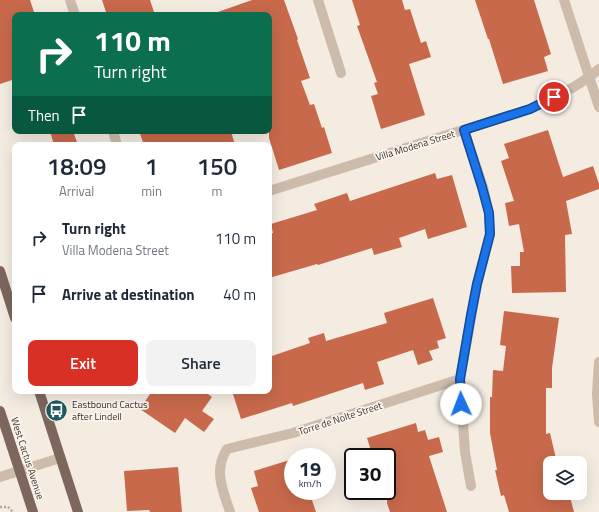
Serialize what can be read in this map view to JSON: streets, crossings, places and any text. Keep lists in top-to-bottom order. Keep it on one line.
{"streets":{"main road":["West Cactus Avenue"],"street":["Villa Modena Street","Torre de Nolte Street"]},"places":{"bus stop":["Eastbound Cactus after Lindell"]},"page":{"turn":["110 m","Turn right"],"then":"Then","eta":["18:09","Arrival","1","min","150","m"],"list":[{"name":"Turn right","note":"Villa Modena Street","value":"110 m"},{"name":"Arrive at destination","value":"40 m"}],"buttons":["Exit","Share"],"speed":"19 km/h","limit":"30"}}
